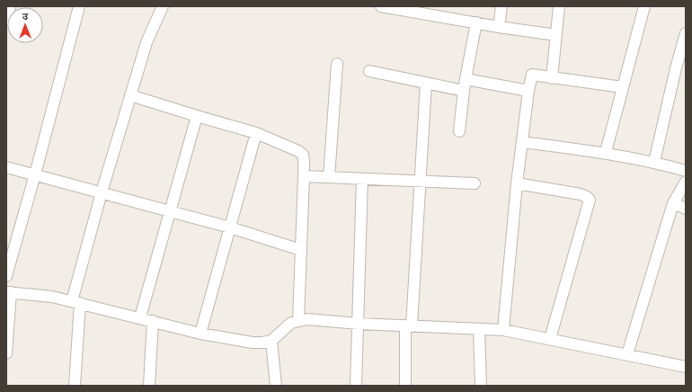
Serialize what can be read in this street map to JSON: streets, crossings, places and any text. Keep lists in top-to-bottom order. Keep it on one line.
{"north":"top"}
